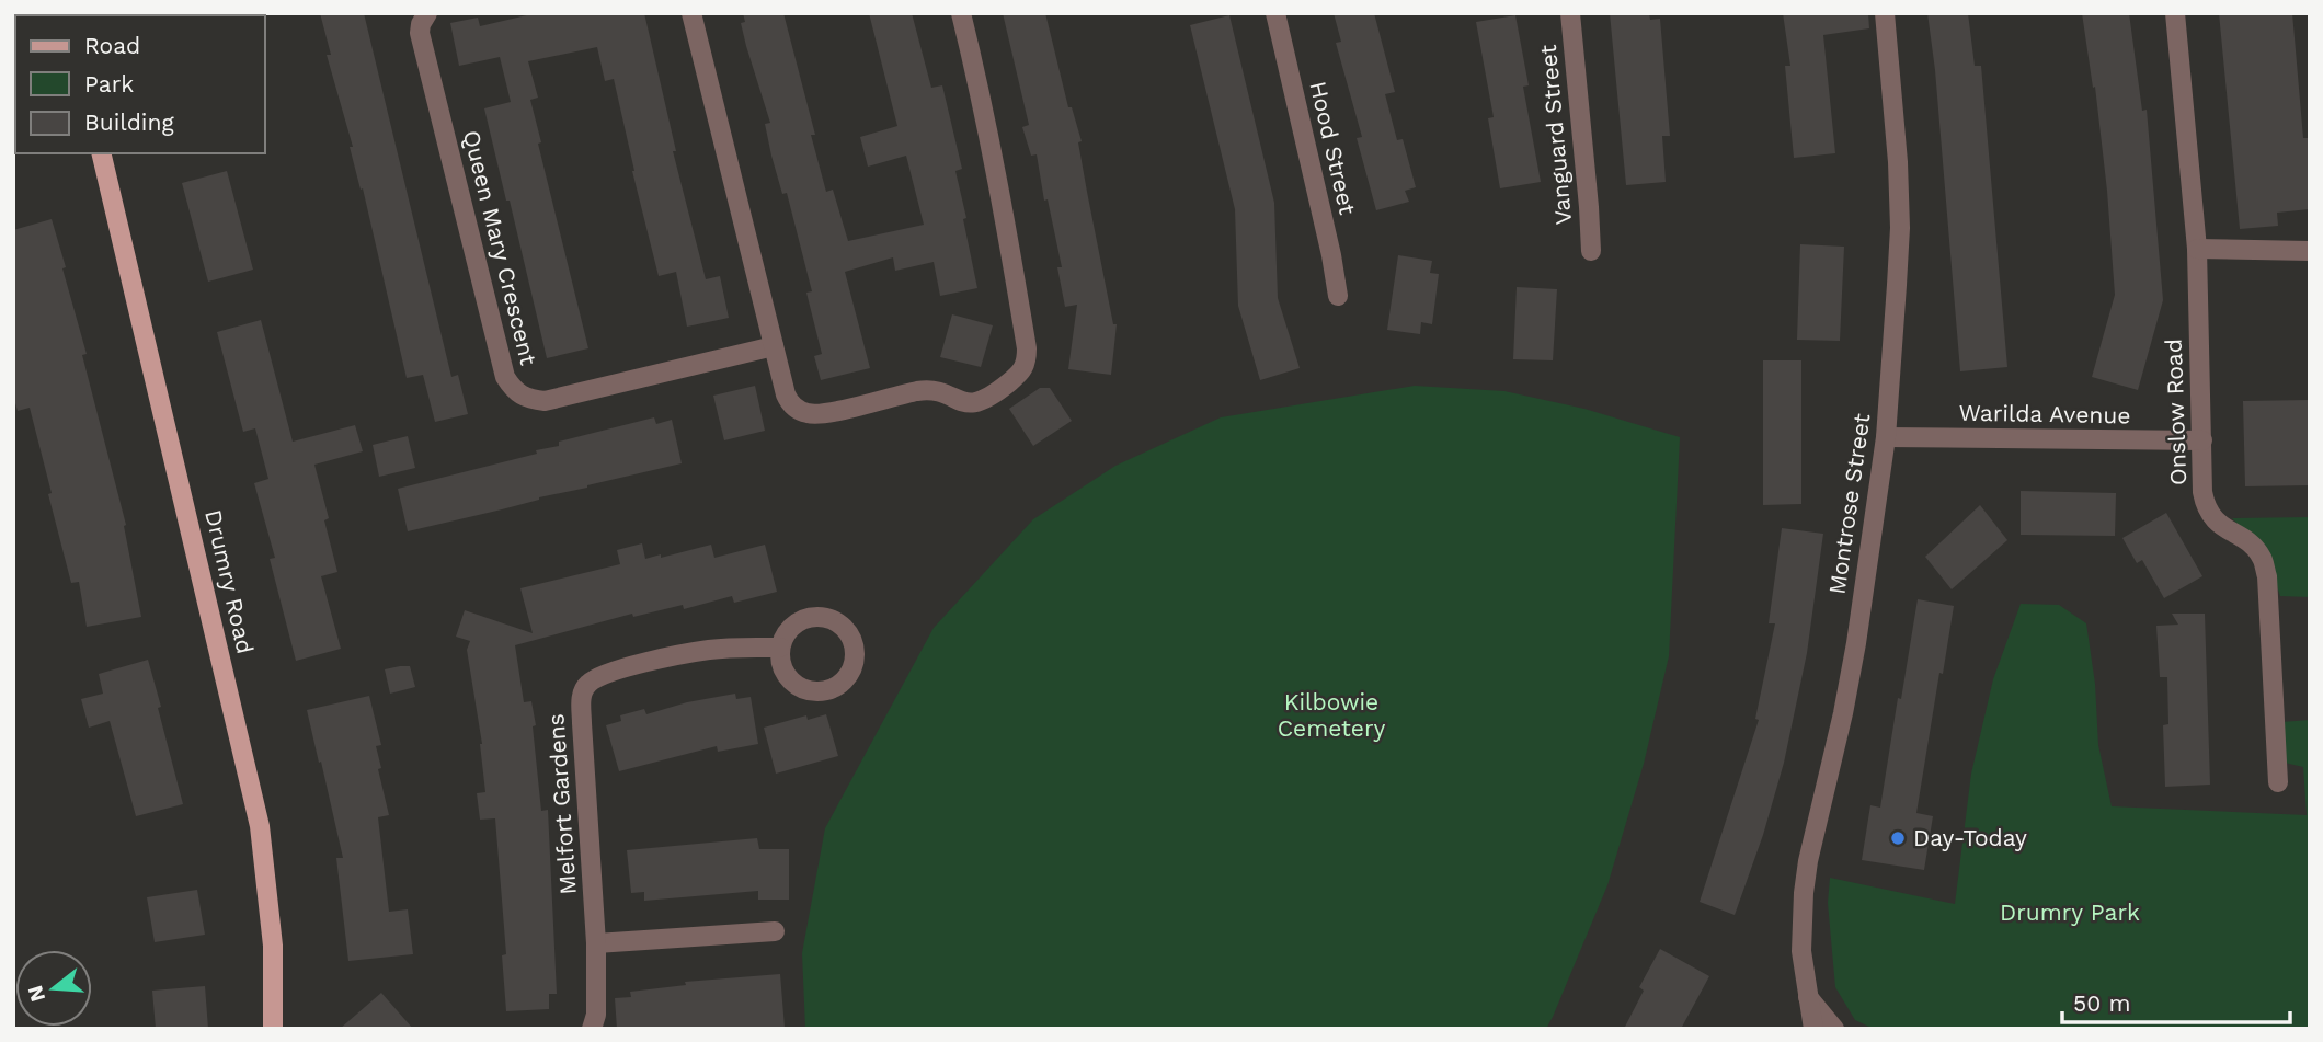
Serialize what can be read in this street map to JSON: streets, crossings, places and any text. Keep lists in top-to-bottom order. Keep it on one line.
{"streets":{"main road":["Drumry Road"],"street":["Vanguard Street","Hood Street","Queen Mary Crescent","Onslow Road","Warilda Avenue","Montrose Street","Melfort Gardens"]},"crossings":[["Onslow Road","Warilda Avenue"],["Warilda Avenue","Montrose Street"]],"parks":["Kilbowie Cemetery","Drumry Park"],"places":["Day-Today"],"legend":["Road","Park","Building"],"scale_bar":"50 m","north":"left"}
